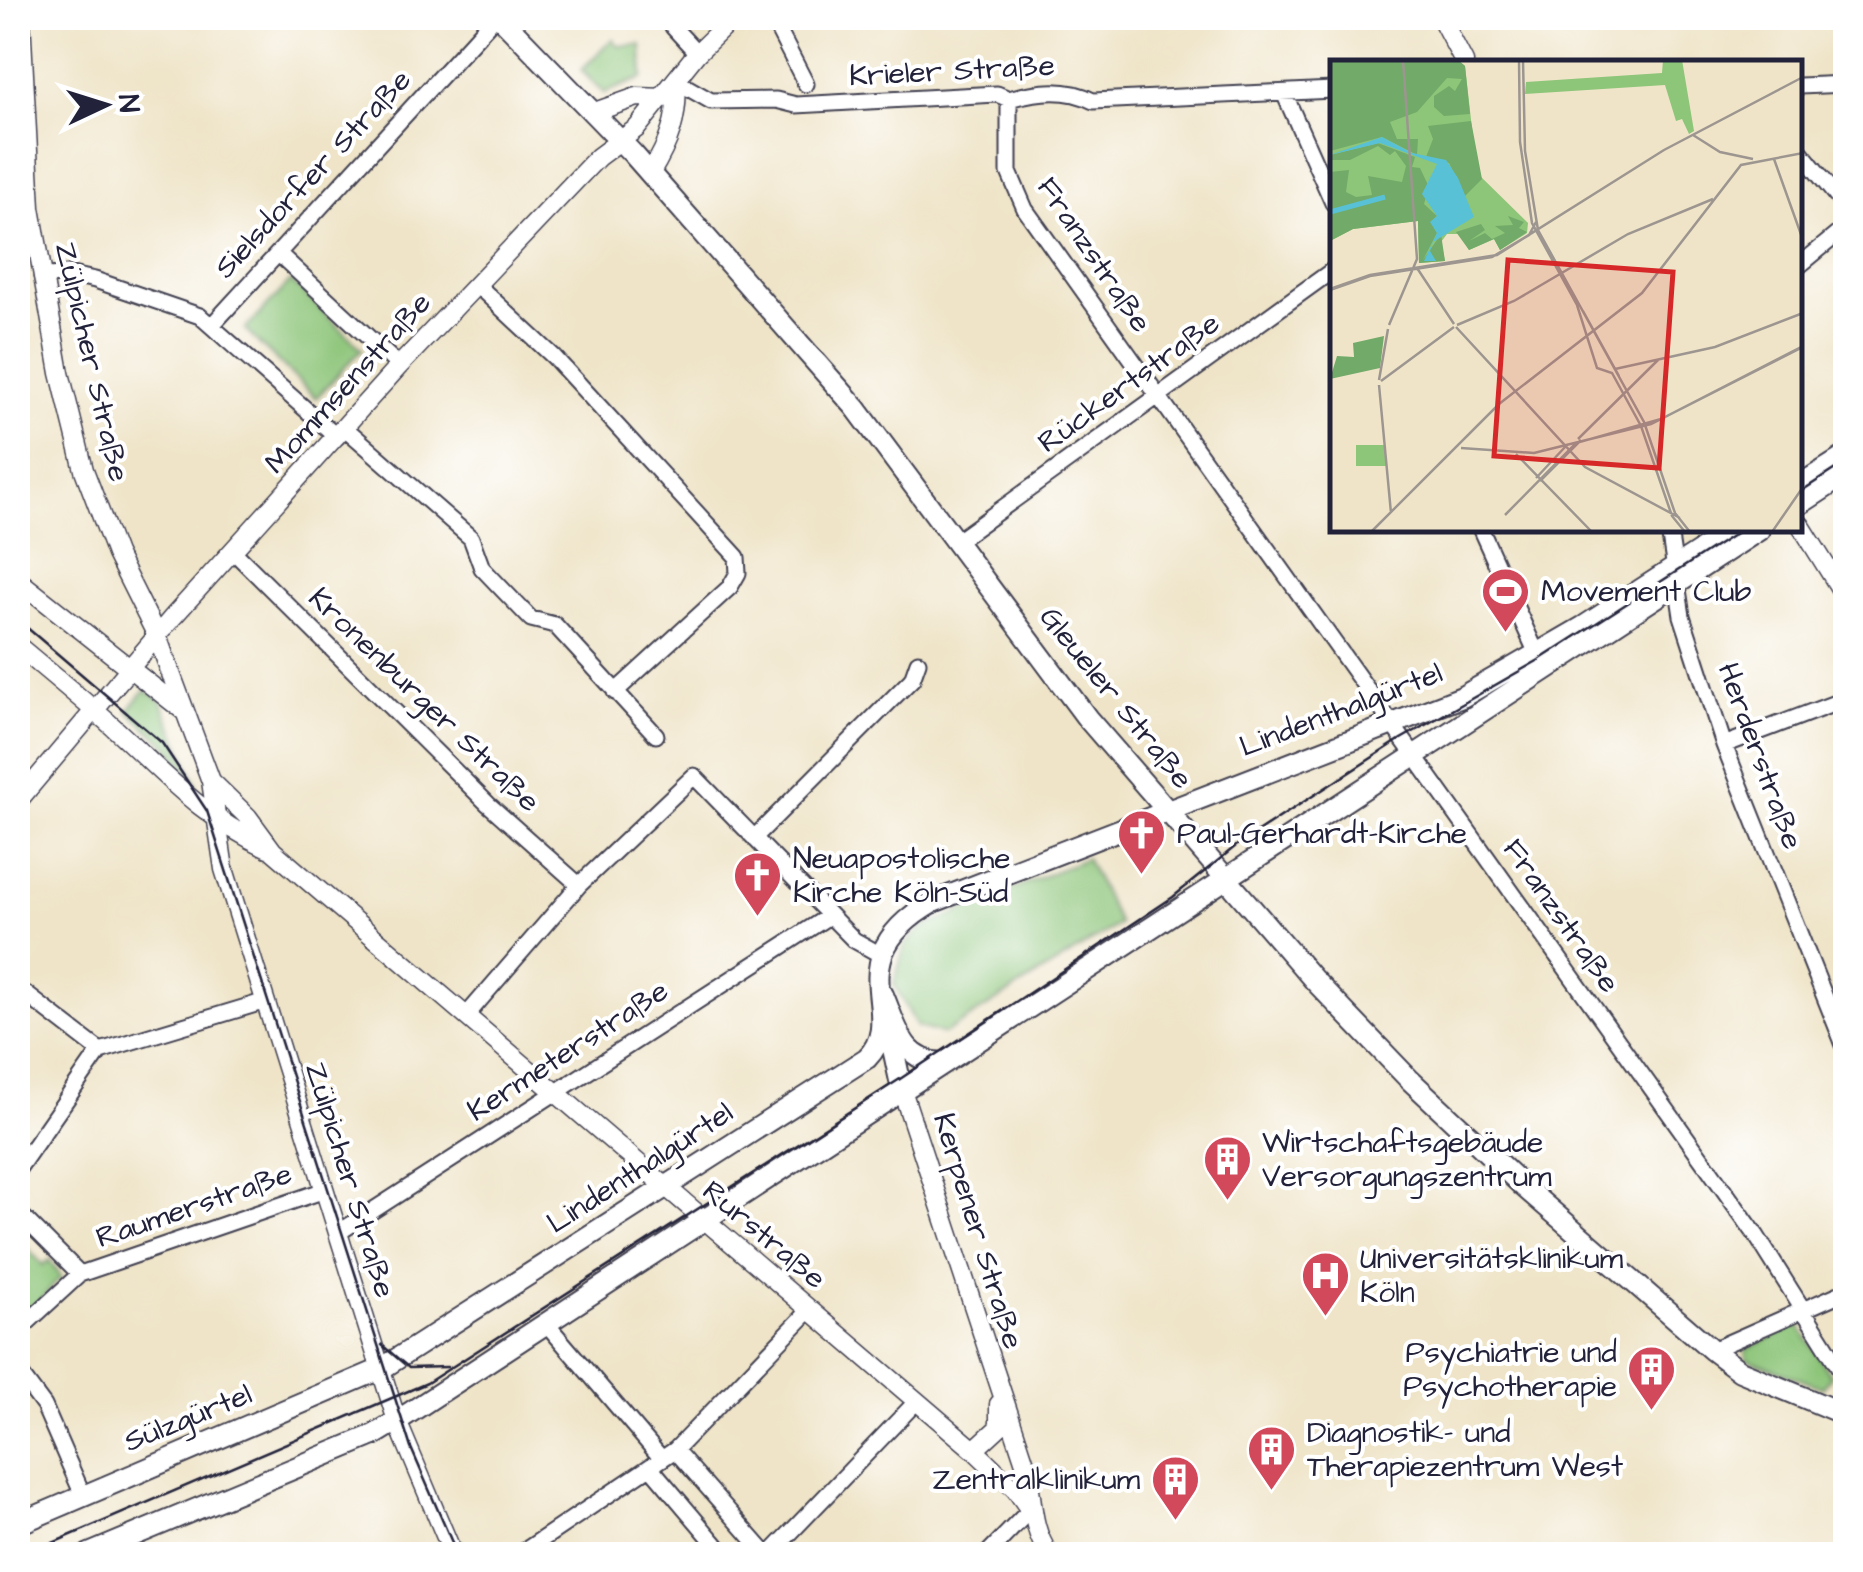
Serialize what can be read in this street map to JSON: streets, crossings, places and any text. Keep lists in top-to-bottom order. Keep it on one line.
{"streets":{"main road":["Gleueler Straße","Lindenthalgürtel","Sülzgürtel"],"street":["Krieler Straße","Sielsdorfer Straße","Franzstraße","Zülpicher Straße","Mommsenstraße","Rückertstraße","Kronenburger Straße","Herderstraße","Kermeterstraße","Raumerstraße","Kerpener Straße","Rurstraße"]},"crossings":[["Krieler Straße","Franzstraße"],["Krieler Straße","Mommsenstraße"],["Sielsdorfer Straße","Gleueler Straße"],["Franzstraße","Rückertstraße"],["Franzstraße","Lindenthalgürtel"],["Zülpicher Straße","Mommsenstraße"],["Zülpicher Straße","Lindenthalgürtel"],["Zülpicher Straße","Kermeterstraße"],["Zülpicher Straße","Raumerstraße"],["Zülpicher Straße","Rurstraße"],["Zülpicher Straße","Sülzgürtel"],["Mommsenstraße","Gleueler Straße"],["Mommsenstraße","Kronenburger Straße"],["Rückertstraße","Gleueler Straße"],["Gleueler Straße","Lindenthalgürtel"],["Lindenthalgürtel","Herderstraße"],["Lindenthalgürtel","Kerpener Straße"],["Lindenthalgürtel","Rurstraße"],["Lindenthalgürtel","Sülzgürtel"],["Kermeterstraße","Rurstraße"],["Kerpener Straße","Rurstraße"]],"places":{"sports":["Movement Club"],"church":["Paul-Gerhardt-Kirche","Neuapostolische Kirche Köln-Süd"],"building":["Wirtschaftsgebäude Versorgungszentrum","Psychiatrie und Psychotherapie","Diagnostik- und Therapiezentrum West","Zentralklinikum"],"hospital":["Universitätsklinikum Köln"]},"north":"right"}
